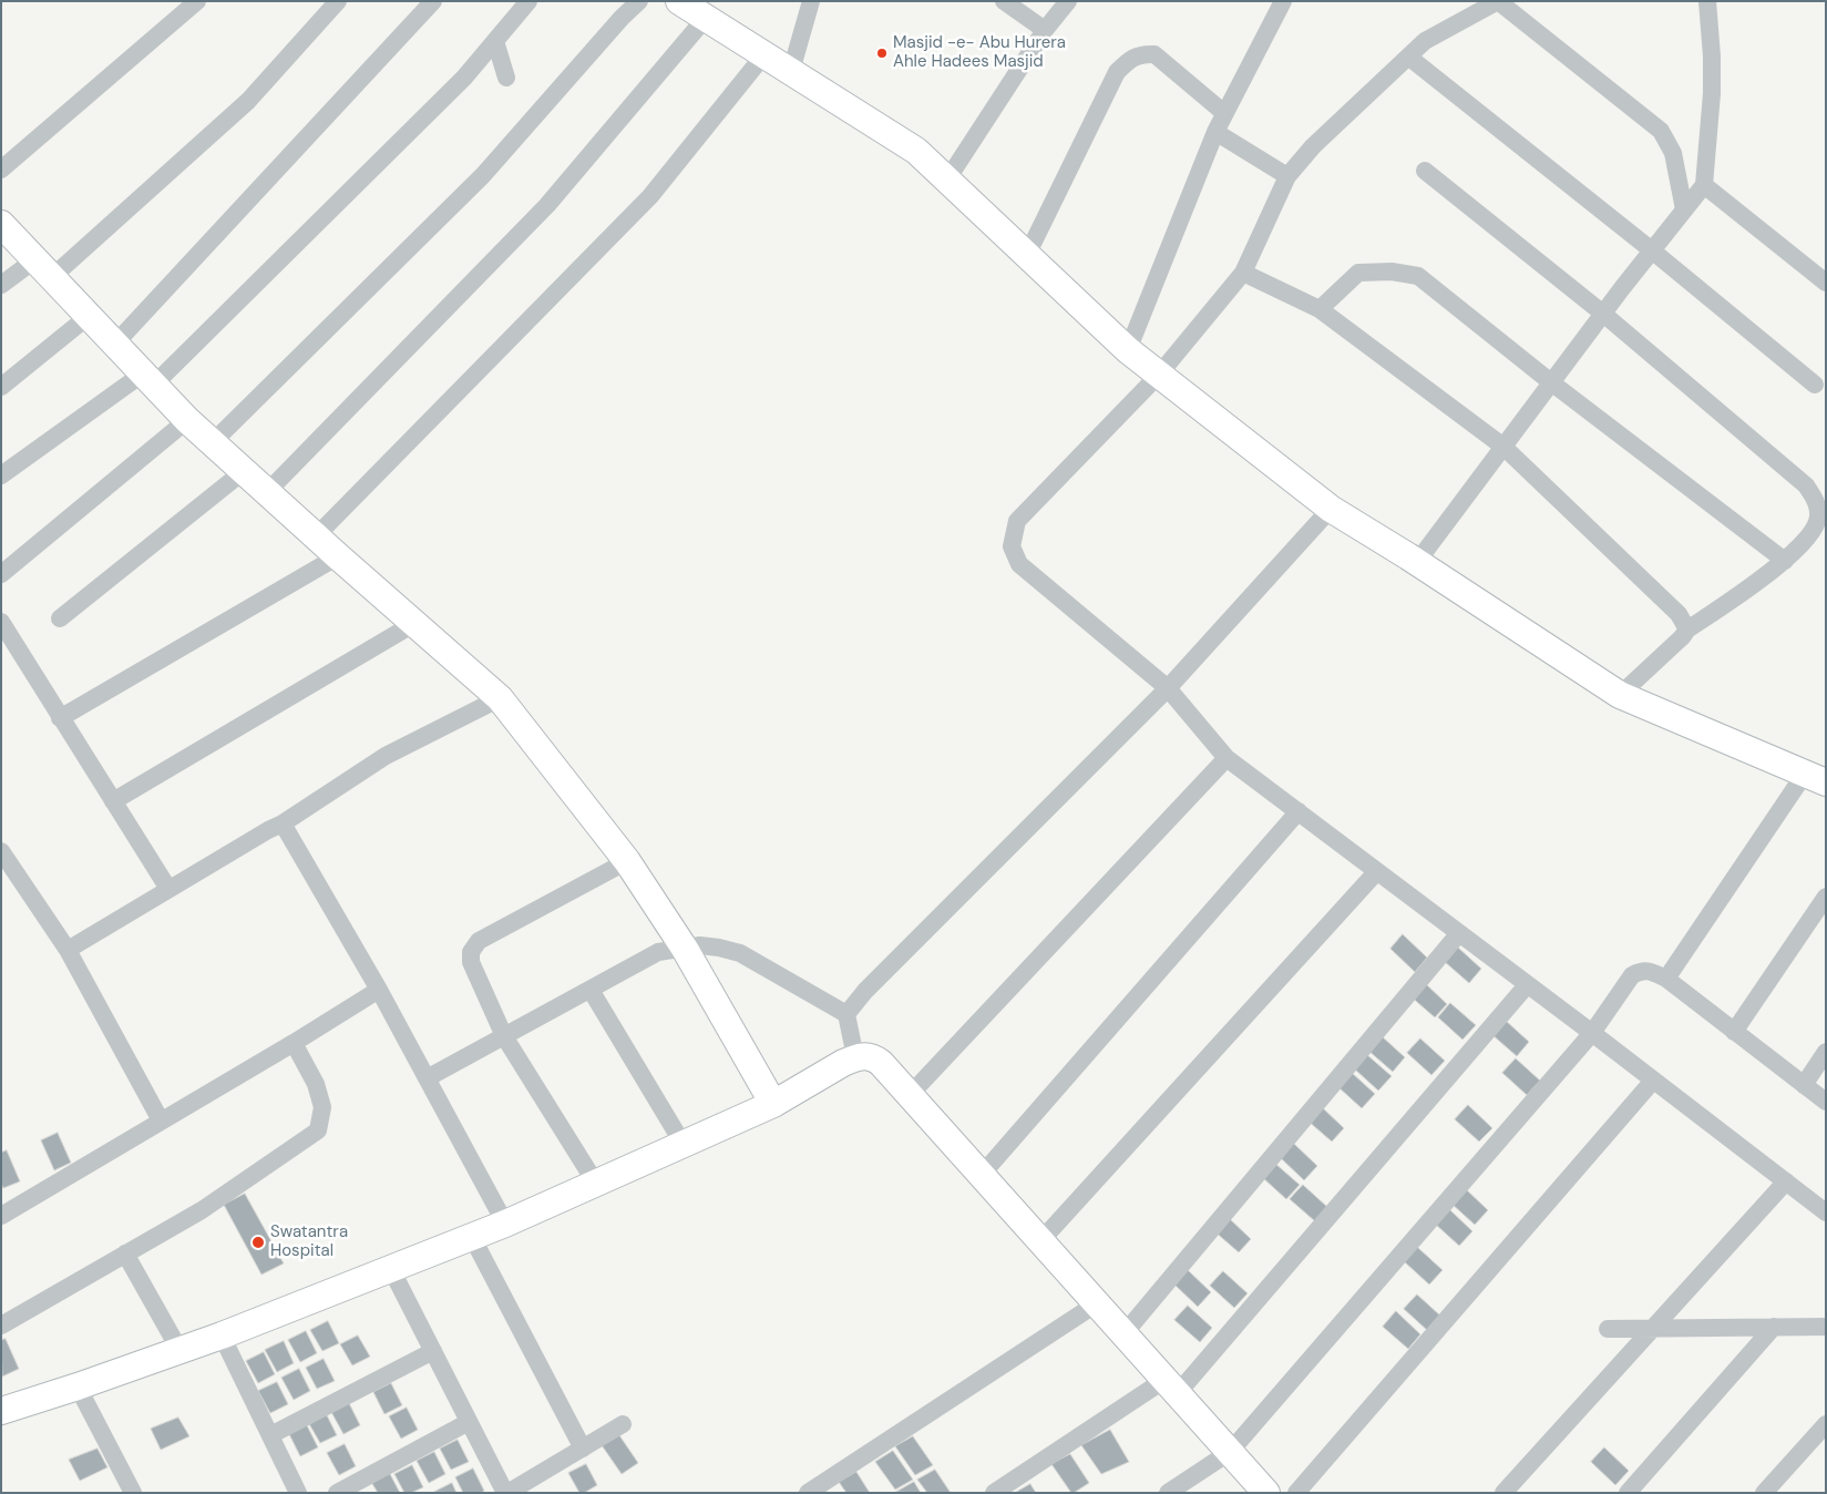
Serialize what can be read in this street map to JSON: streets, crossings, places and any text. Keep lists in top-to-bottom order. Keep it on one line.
{"places":["Masjid -e- Abu Hurera Ahle Hadees Masjid","Swatantra Hospital"]}
